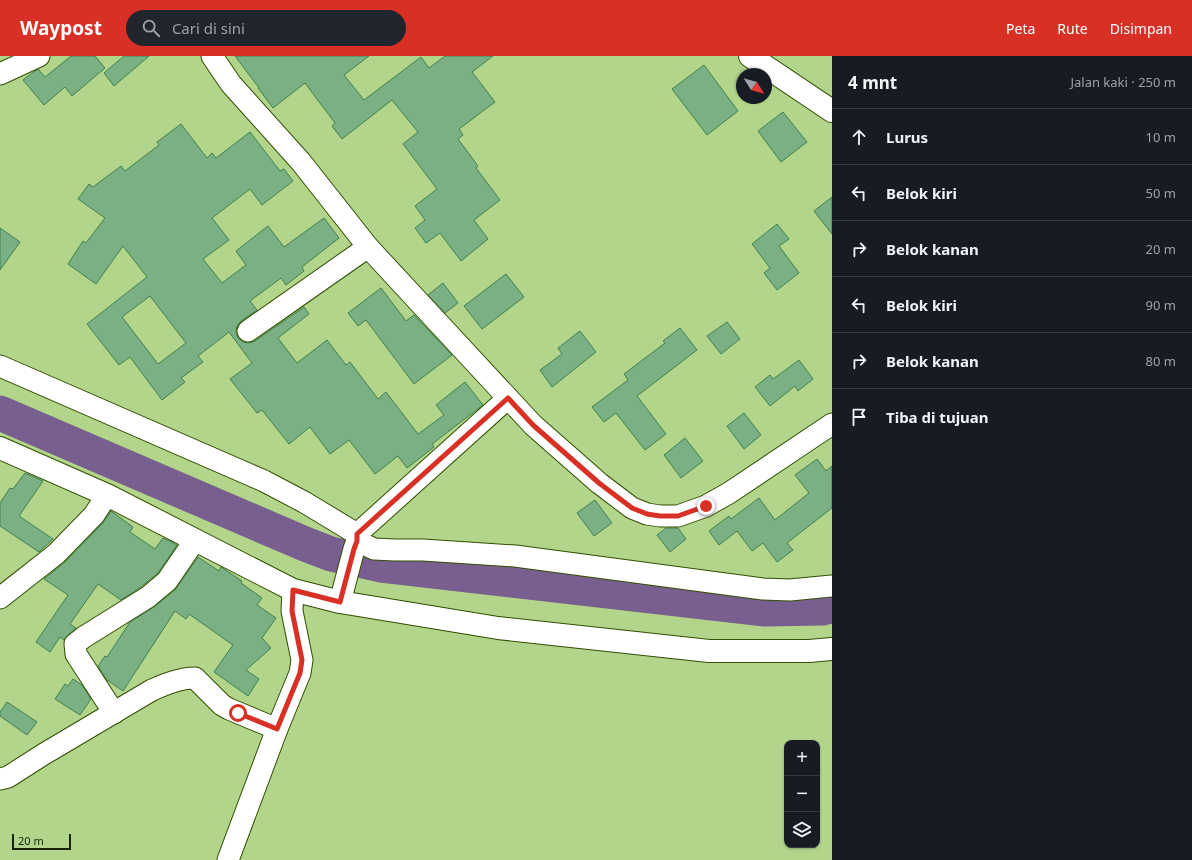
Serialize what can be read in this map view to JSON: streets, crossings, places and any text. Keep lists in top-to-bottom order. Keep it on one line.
{"scale_bar":"20 m","north":"bottom right","page":{"header":"Waypost","search":"Cari di sini","nav":["Peta","Rute","Disimpan"],"heading":["4 mnt","Jalan kaki · 250 m"],"list":[["Lurus","10 m"],["Belok kiri","50 m"],["Belok kanan","20 m"],["Belok kiri","90 m"],["Belok kanan","80 m"],"Tiba di tujuan"],"map_buttons":["+","−"],"scale":"20 m"}}
